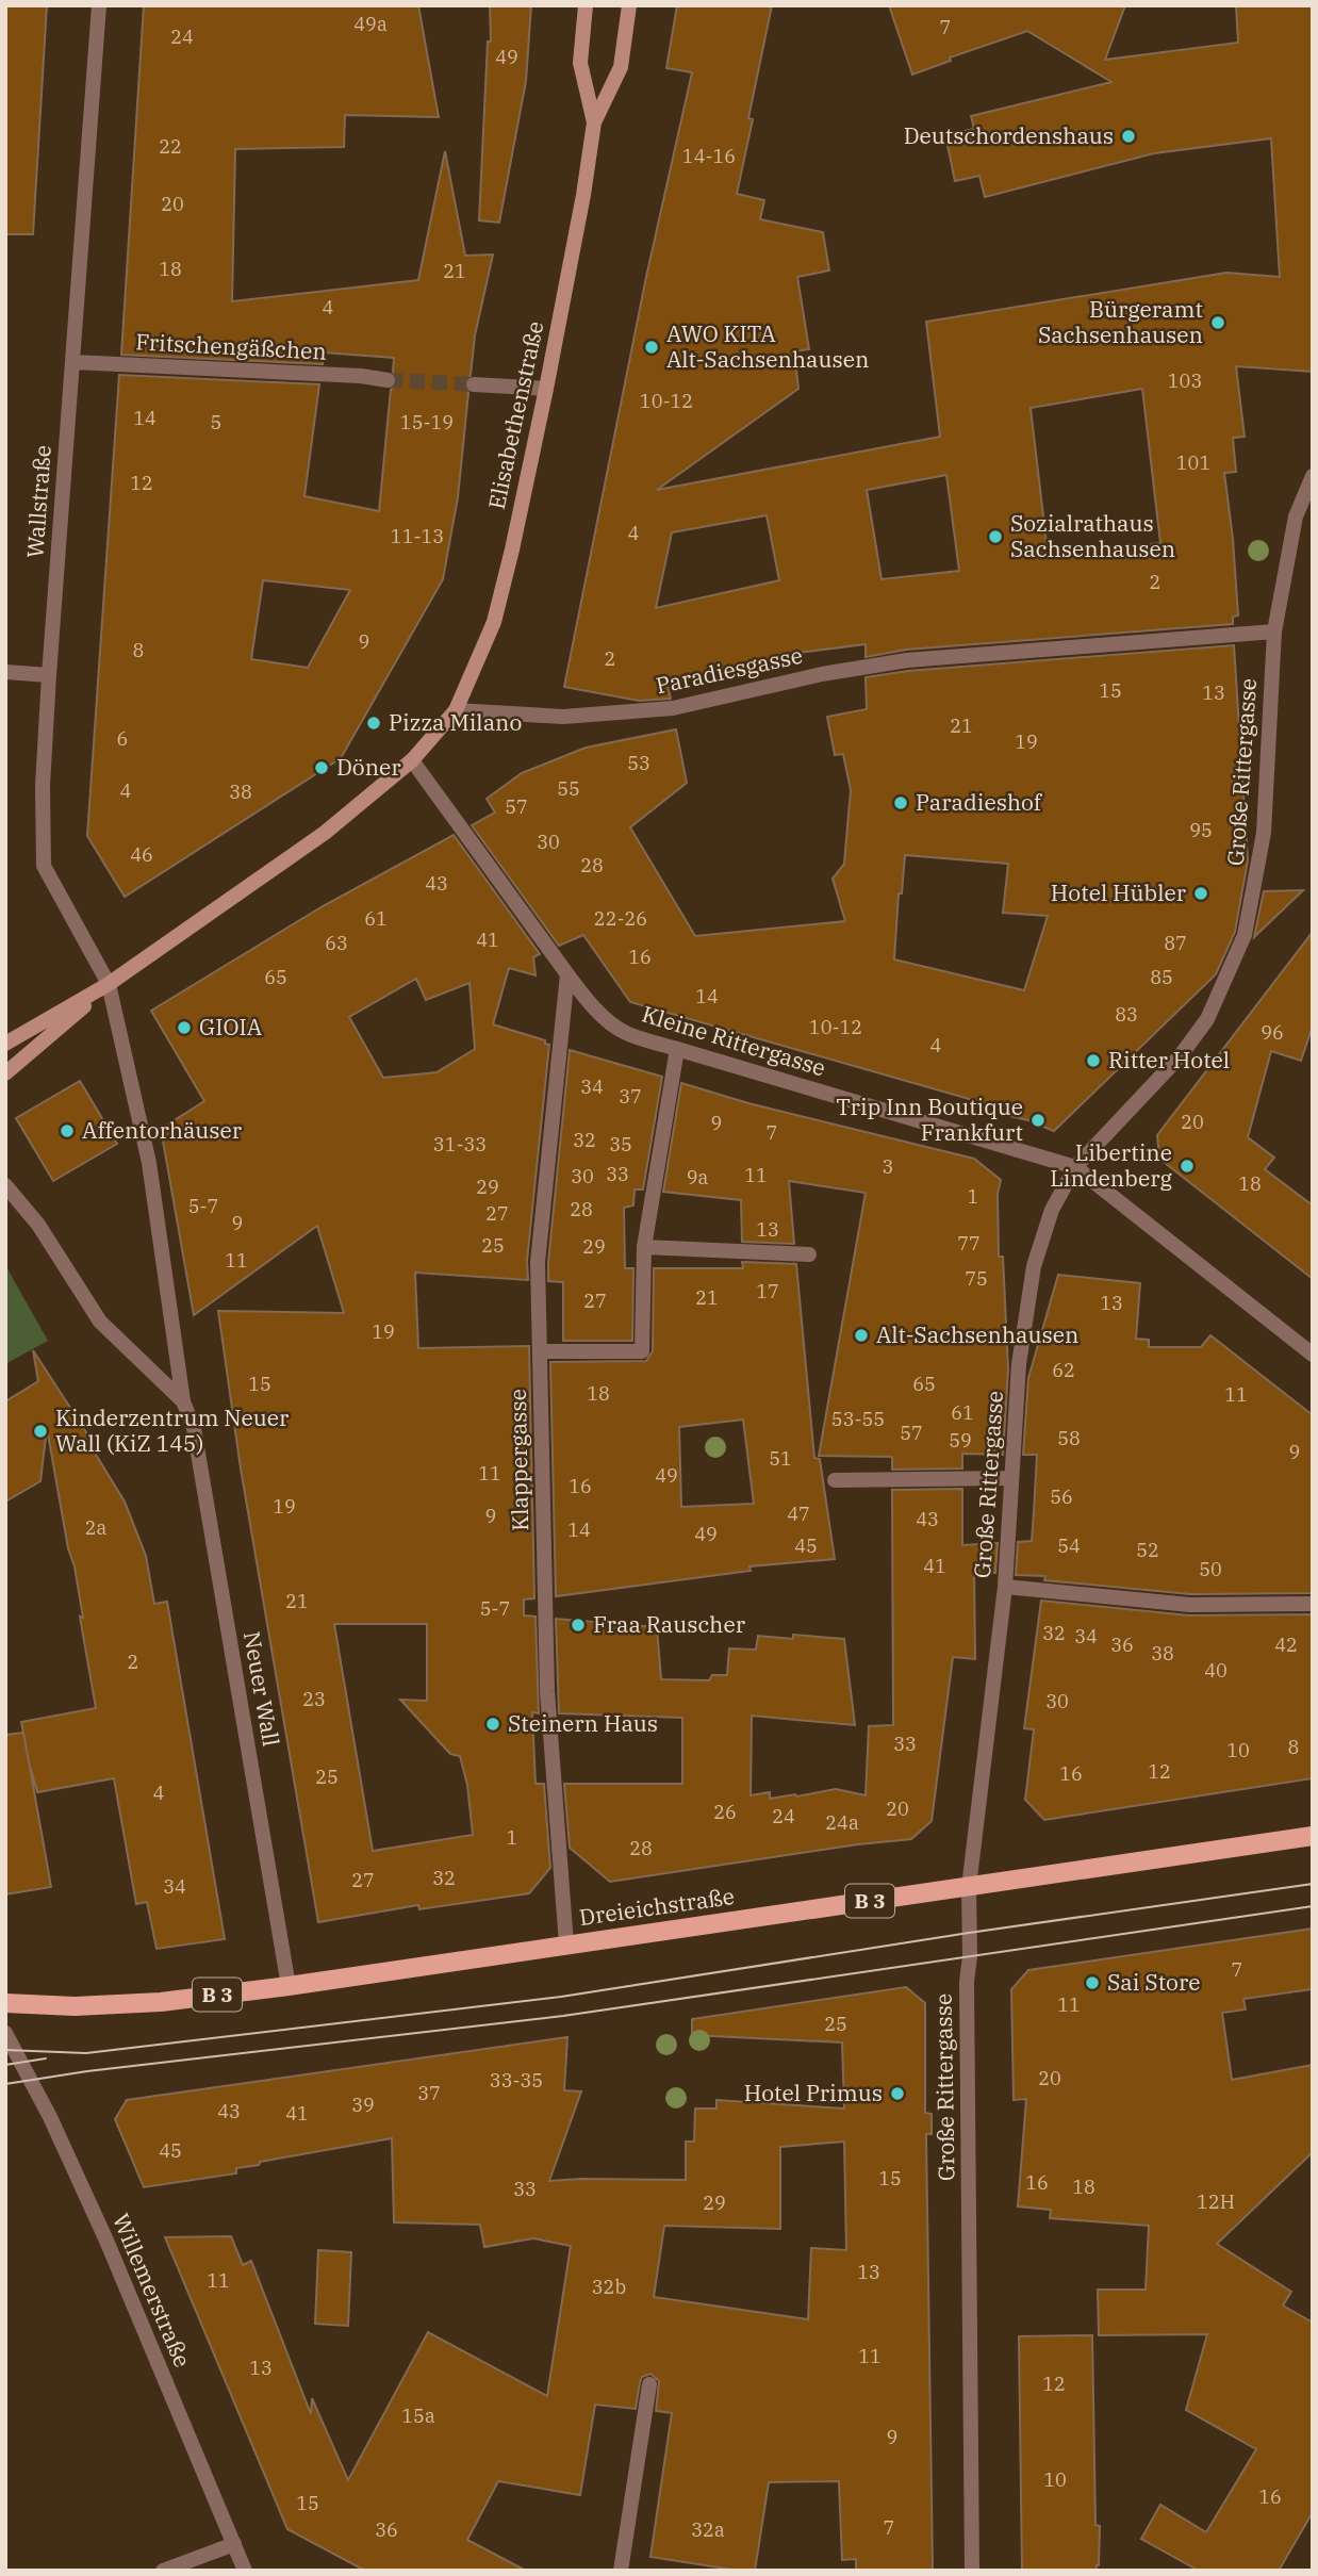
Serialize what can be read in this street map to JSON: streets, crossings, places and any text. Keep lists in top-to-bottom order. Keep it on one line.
{"streets":{"main road":["Elisabethenstraße","B 3","Dreieichstraße"],"street":["Fritschengäßchen","Wallstraße","Paradiesgasse","Große Rittergasse","Kleine Rittergasse","Klappergasse","Neuer Wall","Willemerstraße"]},"crossings":[["Fritschengäßchen","Wallstraße"],["Elisabethenstraße","Paradiesgasse"],["Wallstraße","Neuer Wall"],["Paradiesgasse","Große Rittergasse"],["Große Rittergasse","Kleine Rittergasse"],["Große Rittergasse","Dreieichstraße"],["Kleine Rittergasse","Klappergasse"],["Klappergasse","Dreieichstraße"],["Neuer Wall","Dreieichstraße"]],"places":["Deutschordenshaus","Bürgeramt Sachsenhausen","AWO KITA Alt-Sachsenhausen","Sozialrathaus Sachsenhausen","Pizza Milano","Döner","Paradieshof","Hotel Hübler","GIOIA","Ritter Hotel","Trip Inn Boutique Frankfurt","Affentorhäuser","Libertine Lindenberg","Alt-Sachsenhausen","Kinderzentrum Neuer Wall (KiZ 145)","Fraa Rauscher","Steinern Haus","Sai Store","Hotel Primus"],"house_numbers":["49a","7","24","49","22","14-16","20","18","21","4","103","10-12","14","5","15-19","101","12","4","11-13","2","9","8","2","15","13","21","6","19","53","55","4","38","57","95","30","46","28","43","61","22-26","41","63","87","16","65","85","14","83","10-12","96","4","34","37","20","9","7","32","31-33","35","3","33","11","30","9a","18","29","1","5-7","28","27","9","13","77","25","29","11","75","17","21","27","13","19","62","15","65","18","11","61","53-55","57","58","59","9","51","11","49","16","56","19","47","9","43","2a","14","49","45","54","52","41","50","21","5-7","32","34","36","42","38","2","40","23","30","33","8","10","12","16","25","4","20","26","24","24a","1","28","32","27","34","7","11","25","20","33-35","37","39","43","41","45","15","16","18","33","12H","29","13","11","32b","11","13","12","15a","9","10","16","15","7","36","32a"]}
